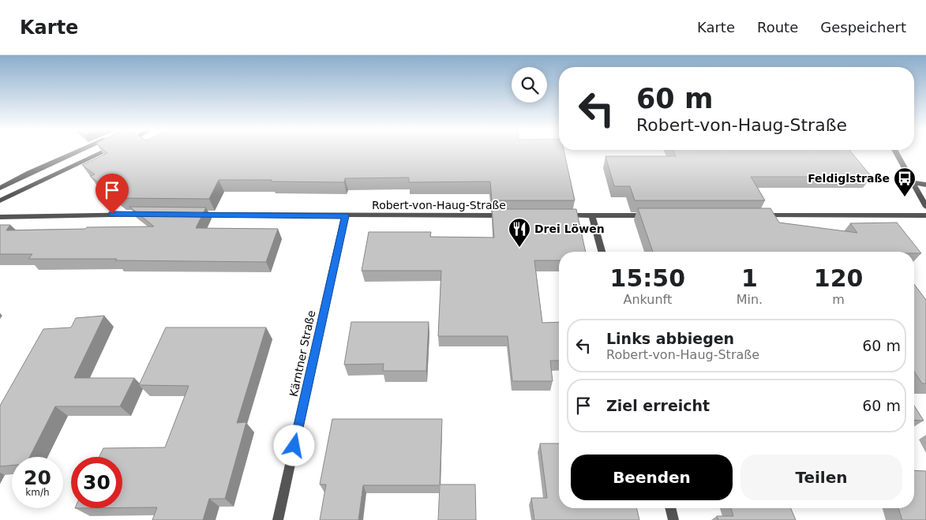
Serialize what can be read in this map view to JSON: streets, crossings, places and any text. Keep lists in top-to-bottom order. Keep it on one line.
{"streets":{"street":["Robert-von-Haug-Straße","Kärntner Straße"]},"crossings":[["Robert-von-Haug-Straße","Kärntner Straße"]],"places":{"bus stop":["Feldiglstraße"],"restaurant":["Drei Löwen"]},"page":{"header":"Karte","nav":["Karte","Route","Gespeichert"],"turn":["60 m","Robert-von-Haug-Straße"],"eta":["15:50","Ankunft","1","Min.","120","m"],"list":[{"name":"Links abbiegen","note":"Robert-von-Haug-Straße","value":"60 m"},{"name":"Ziel erreicht","value":"60 m"}],"buttons":["Beenden","Teilen"],"speed":"20 km/h","limit":"30"}}
